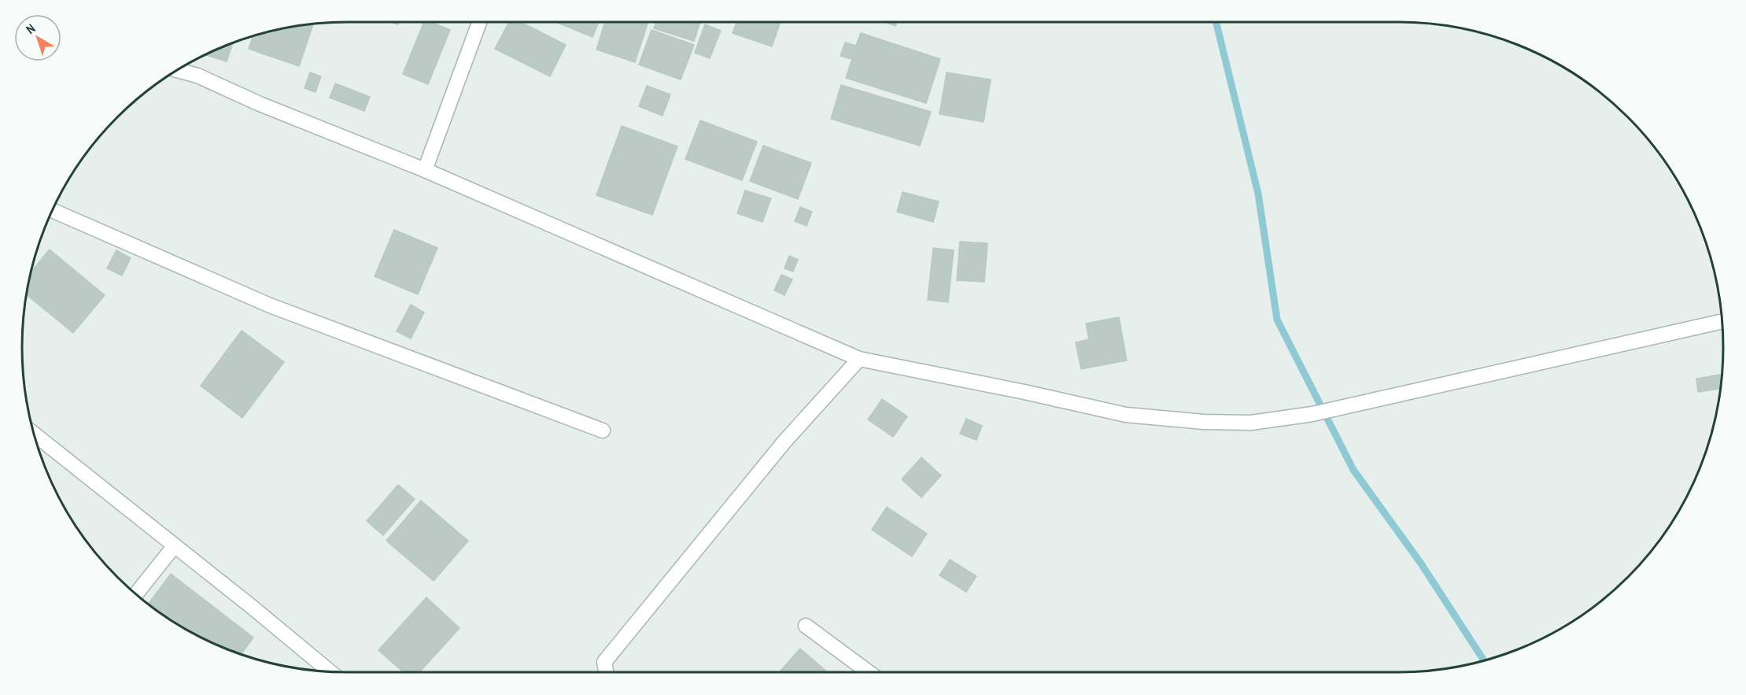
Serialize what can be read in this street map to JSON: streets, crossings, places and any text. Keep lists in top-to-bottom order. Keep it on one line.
{"north":"top left"}
